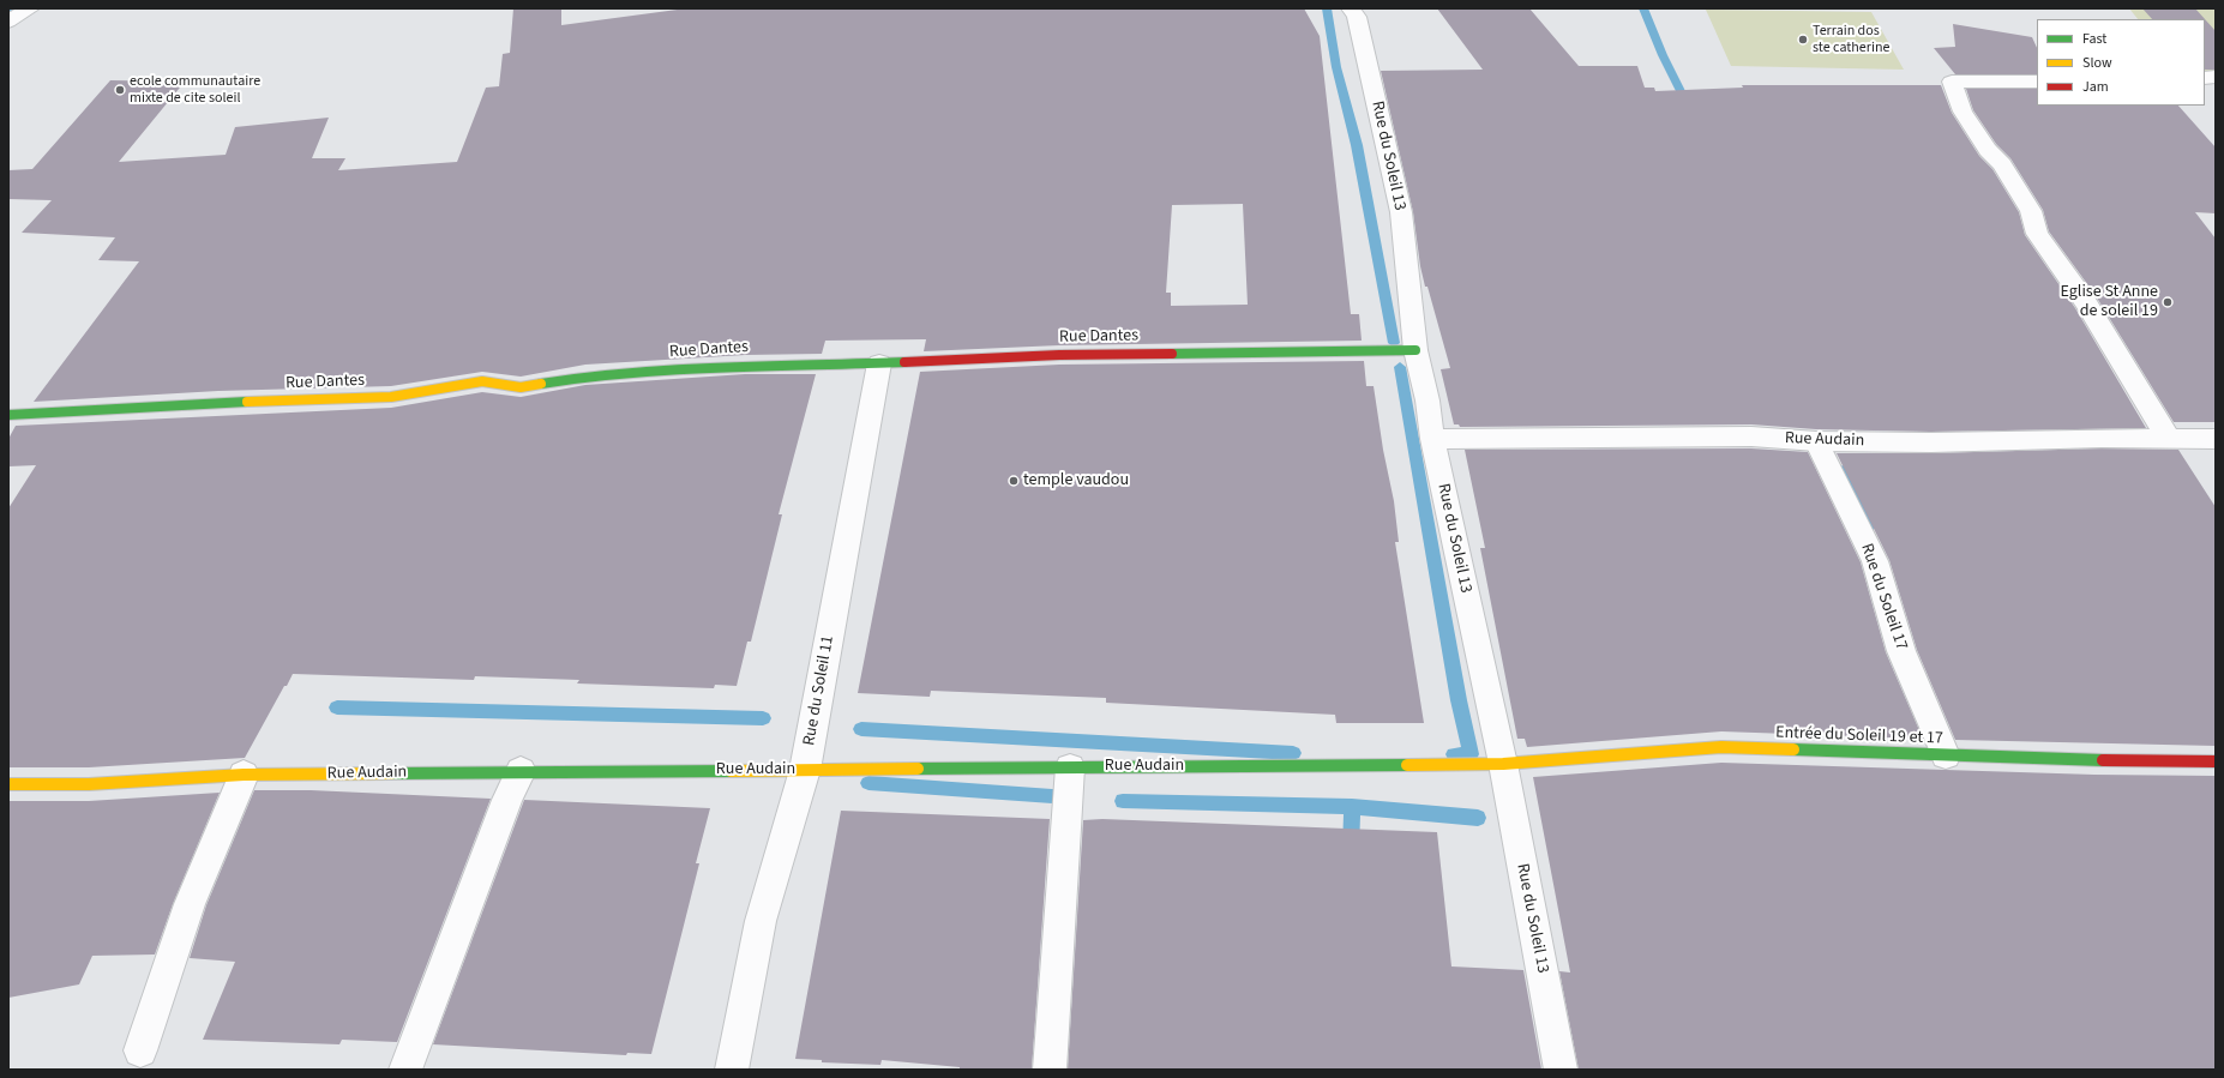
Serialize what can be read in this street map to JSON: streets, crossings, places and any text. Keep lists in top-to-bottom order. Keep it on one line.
{"streets":{"street":["Rue du Soleil 13","Rue Dantes","Rue Audain","Rue du Soleil 17","Rue du Soleil 11","Entrée du Soleil 19 et 17"]},"crossings":[["Rue du Soleil 13","Rue Dantes"],["Rue du Soleil 13","Rue Audain"],["Rue du Soleil 13","Entrée du Soleil 19 et 17"],["Rue Dantes","Rue du Soleil 11"],["Rue Audain","Rue du Soleil 17"],["Rue Audain","Rue du Soleil 11"],["Rue Audain","Entrée du Soleil 19 et 17"],["Rue du Soleil 17","Entrée du Soleil 19 et 17"]],"places":["Terrain dos ste catherine","ecole communautaire mixte de cite soleil","Eglise St Anne de soleil 19","temple vaudou"],"legend":["Fast","Slow","Jam"]}
